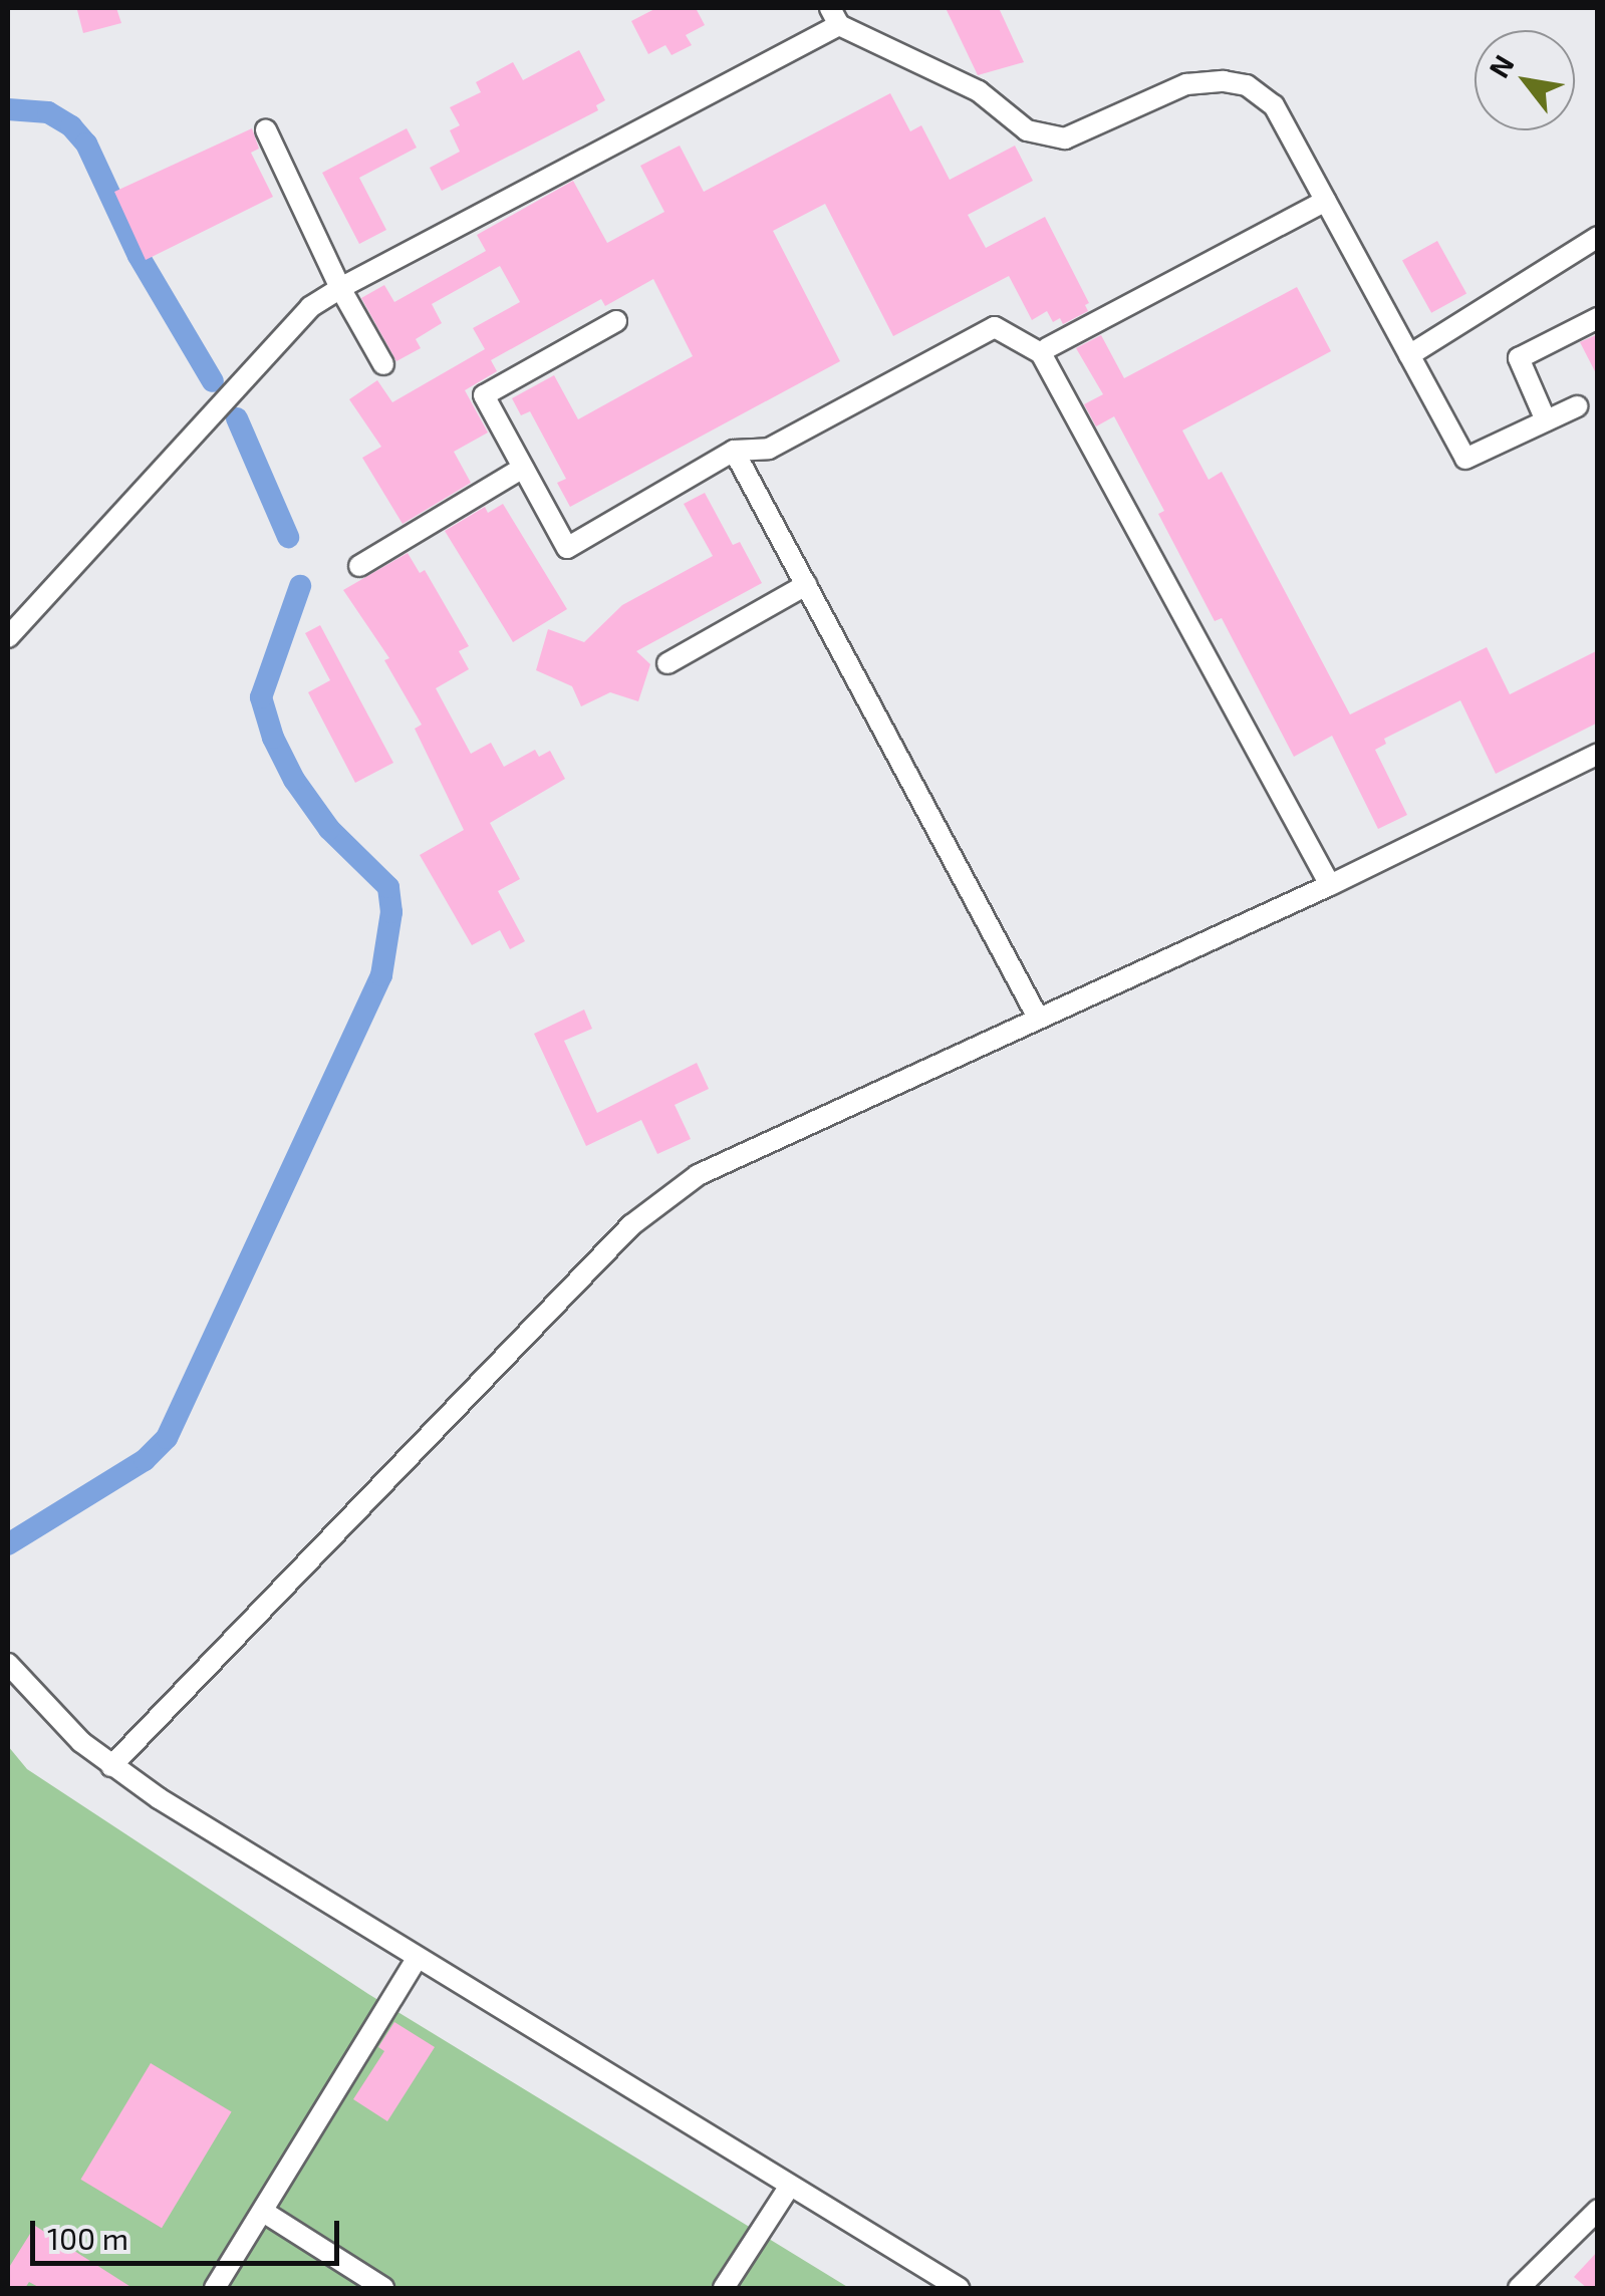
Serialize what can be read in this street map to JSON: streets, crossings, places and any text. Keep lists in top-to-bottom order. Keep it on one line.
{"scale_bar":"100 m","north":"top left"}
